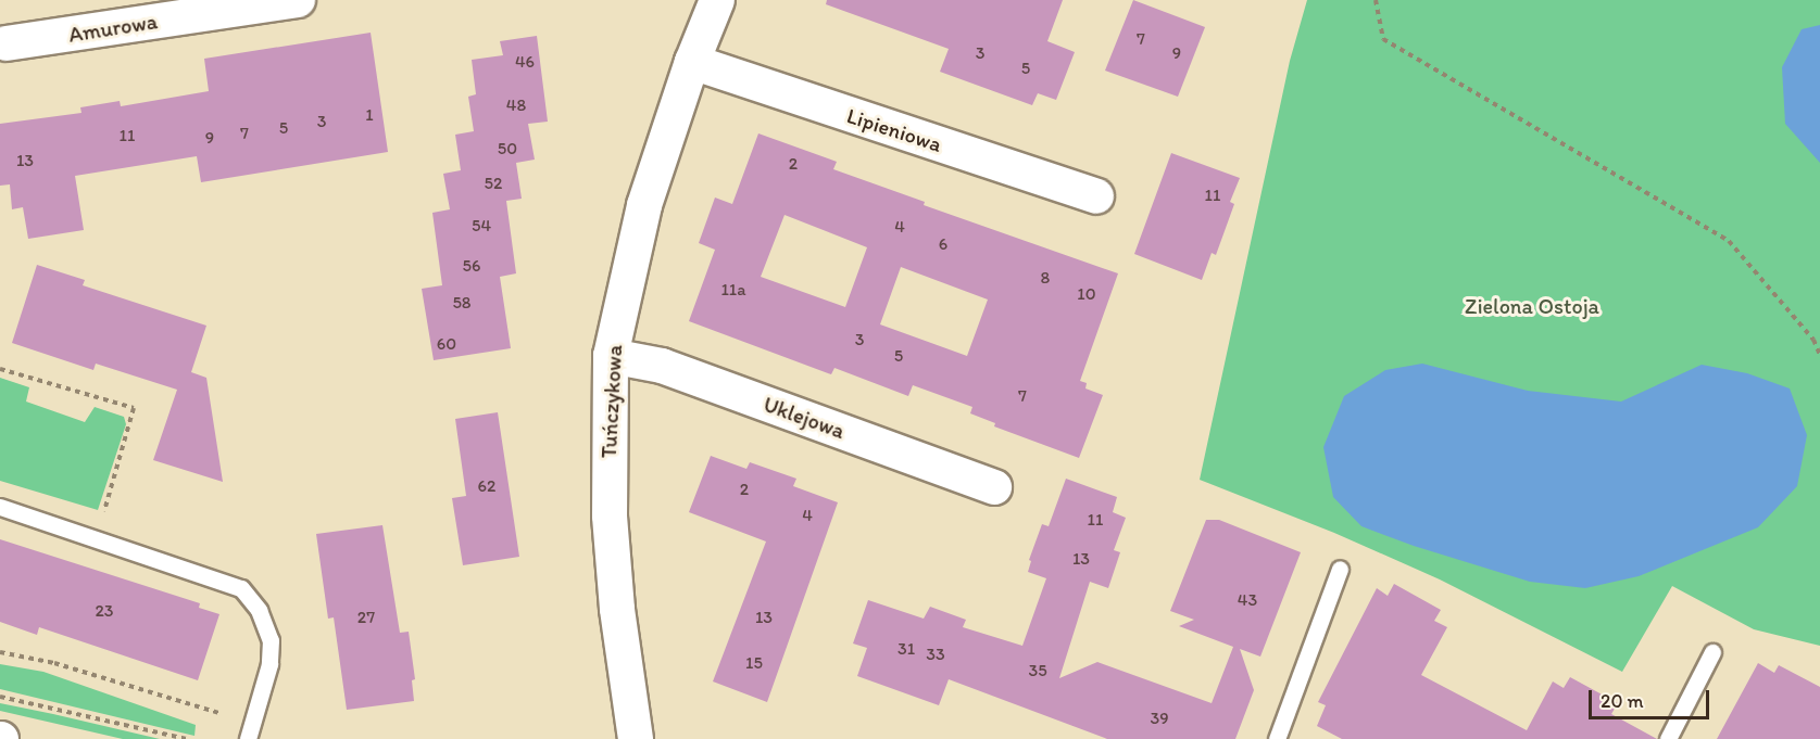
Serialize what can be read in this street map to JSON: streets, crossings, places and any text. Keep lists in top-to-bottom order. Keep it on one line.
{"streets":{"street":["Amurowa","Lipieniowa","Tuńczykowa","Uklejowa"]},"crossings":[["Lipieniowa","Tuńczykowa"],["Tuńczykowa","Uklejowa"]],"parks":["Zielona Ostoja"],"house_numbers":["7","3","9","46","5","48","1","3","5","7","11","9","50","13","2","52","11","54","4","6","56","8","11a","10","58","3","60","5","7","62","2","4","11","13","43","23","27","13","31","33","15","35","39"],"scale_bar":"20 m"}
